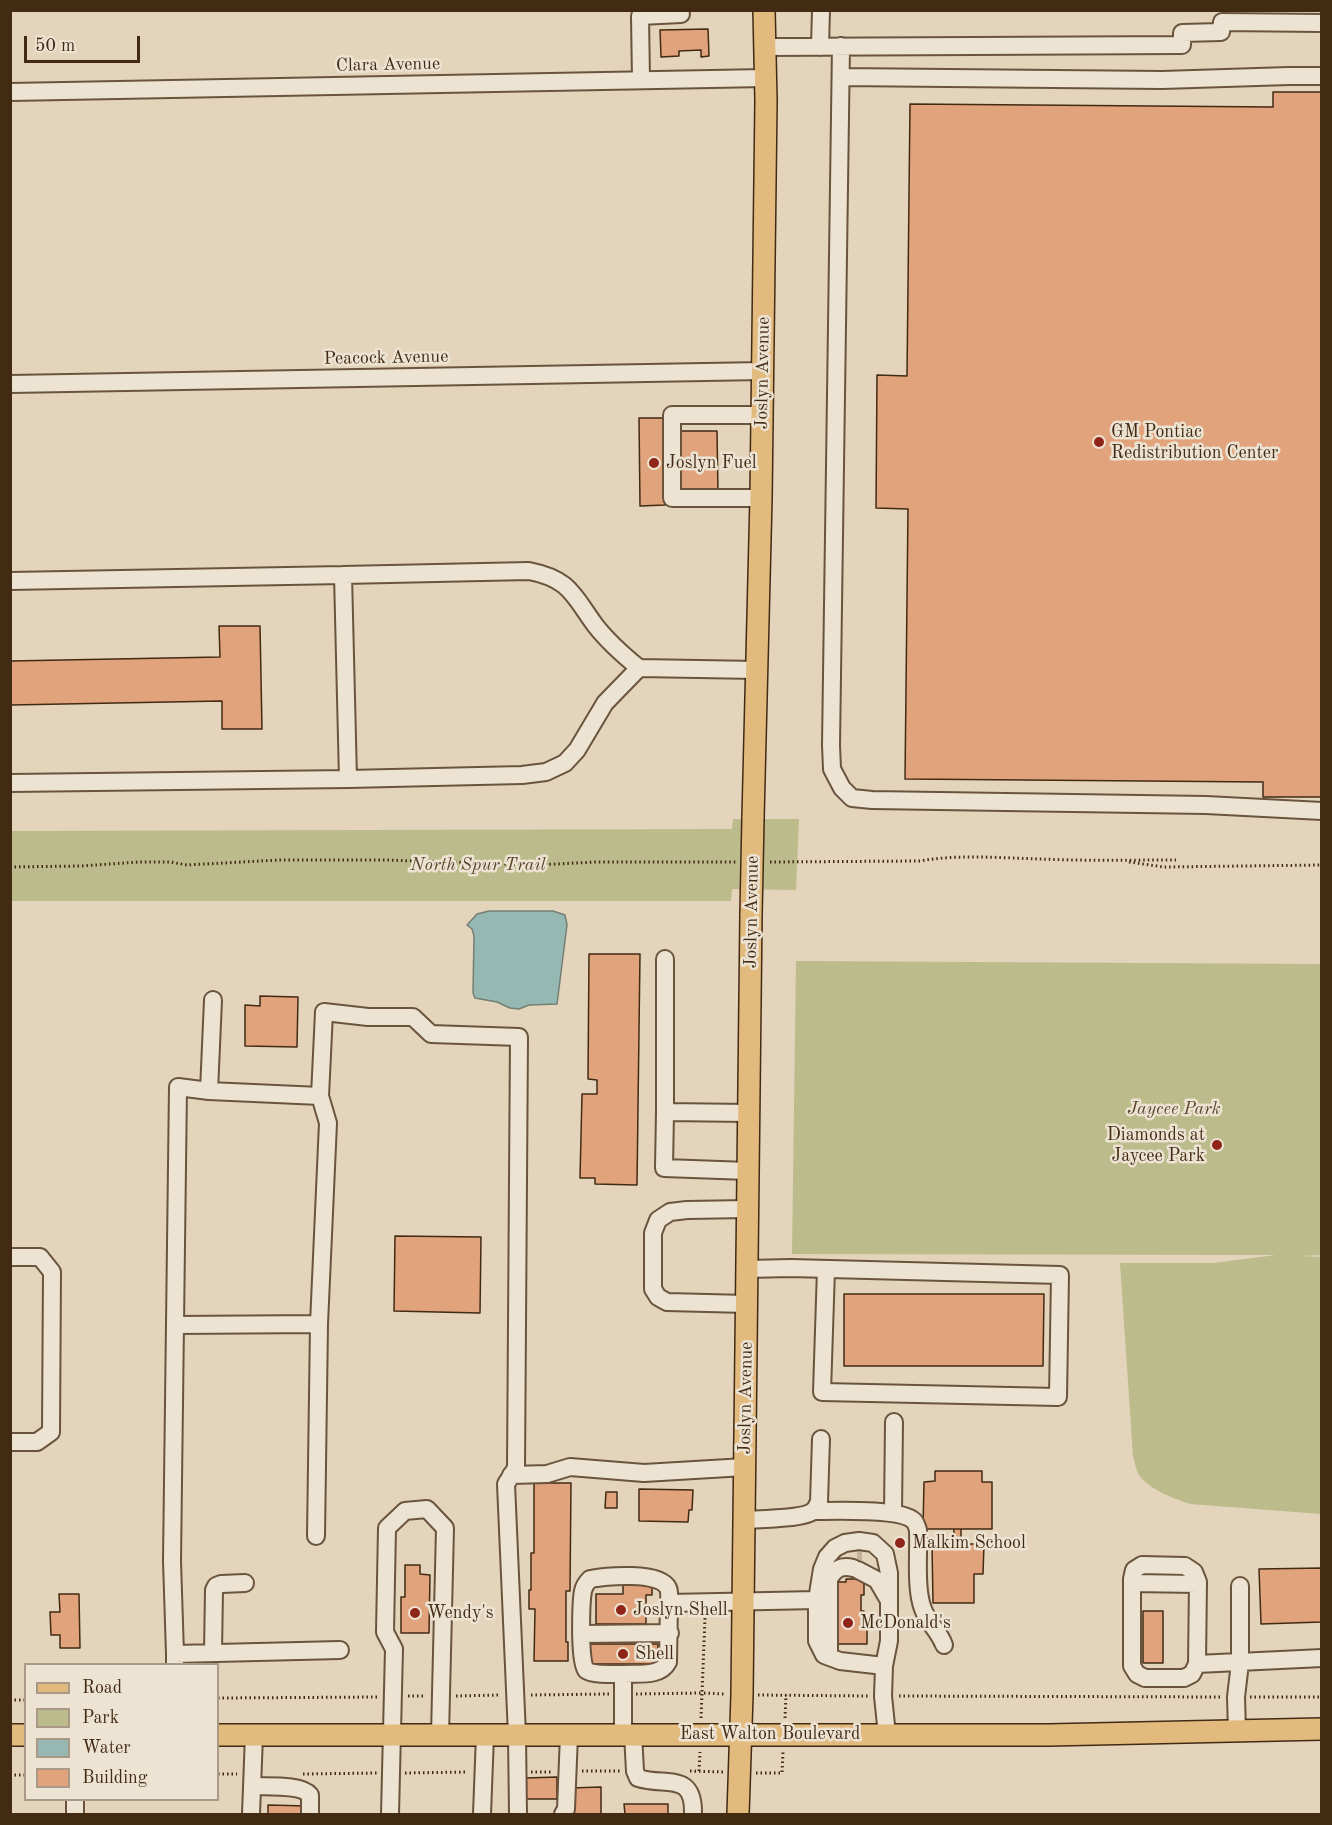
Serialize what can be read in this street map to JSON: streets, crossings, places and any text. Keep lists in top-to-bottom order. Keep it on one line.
{"streets":{"main road":["Joslyn Avenue","East Walton Boulevard"],"street":["Clara Avenue","Peacock Avenue"]},"crossings":[["Clara Avenue","Joslyn Avenue"],["Peacock Avenue","Joslyn Avenue"],["Joslyn Avenue","East Walton Boulevard"]],"parks":["North Spur Trail","Jaycee Park"],"places":["GM Pontiac Redistribution Center","Joslyn Fuel","Diamonds at Jaycee Park","Malkim School","Joslyn Shell","Wendy's","McDonald's","Shell"],"legend":["Road","Park","Water","Building"],"scale_bar":"50 m"}
